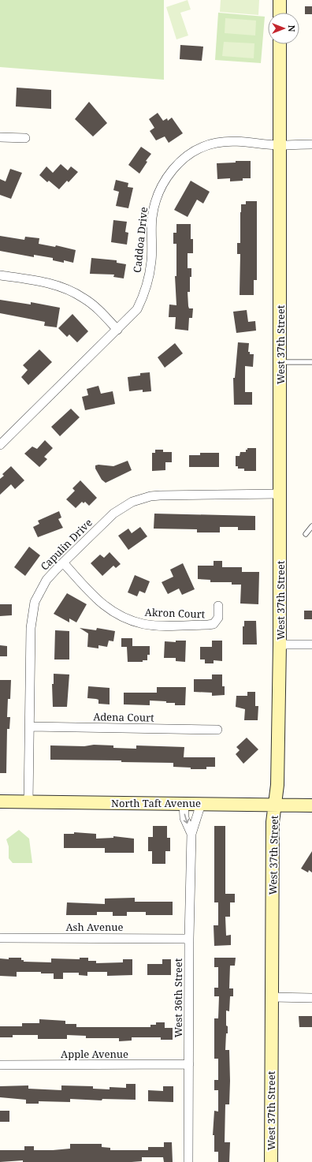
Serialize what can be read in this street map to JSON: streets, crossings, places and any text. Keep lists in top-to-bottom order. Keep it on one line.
{"streets":{"street":["Caddoa Drive","West 37th Street","Capulin Drive","Akron Court","Adena Court","North Taft Avenue","Ash Avenue","West 36th Street","Apple Avenue"]},"crossings":[["Caddoa Drive","West 37th Street"],["West 37th Street","Capulin Drive"],["West 37th Street","North Taft Avenue"],["Capulin Drive","Akron Court"],["Capulin Drive","Adena Court"],["Capulin Drive","North Taft Avenue"],["North Taft Avenue","West 36th Street"],["Ash Avenue","West 36th Street"],["West 36th Street","Apple Avenue"]],"north":"right"}
